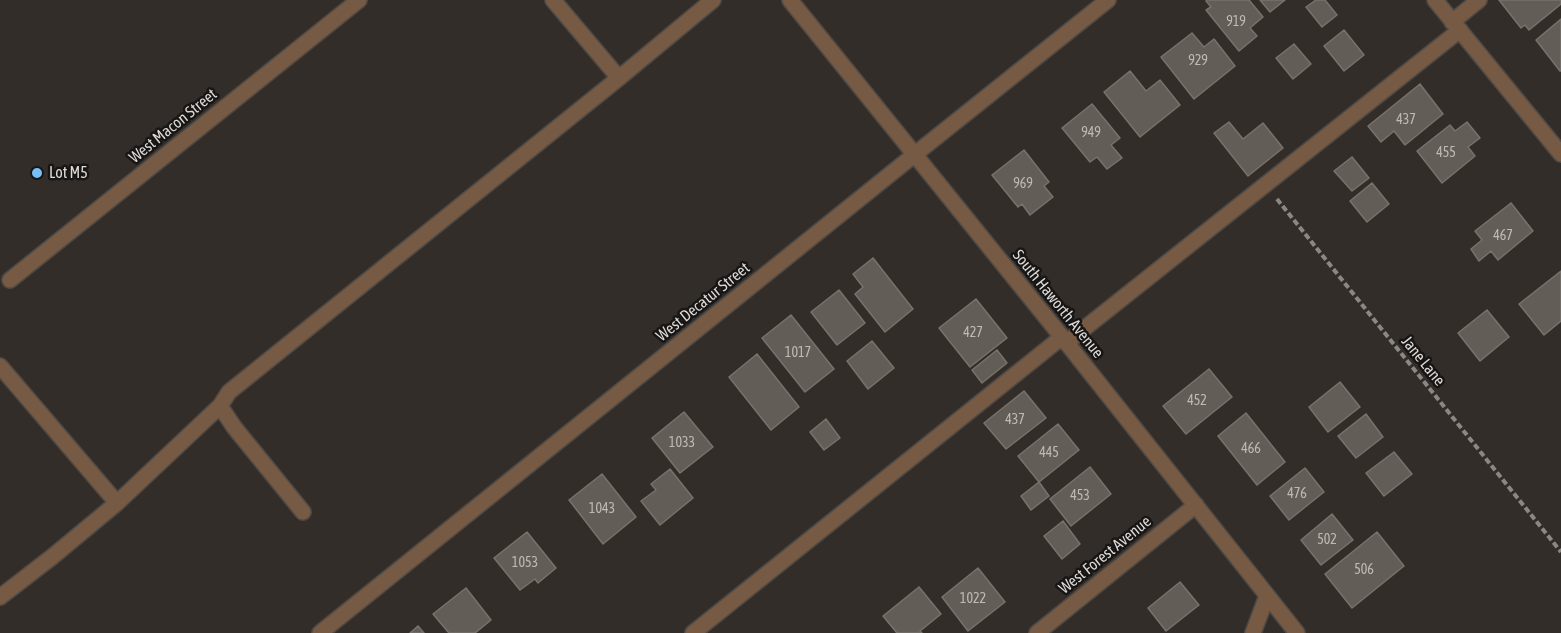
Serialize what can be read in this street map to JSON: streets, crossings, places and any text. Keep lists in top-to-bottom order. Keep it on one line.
{"streets":{"street":["West Macon Street","West Decatur Street","South Haworth Avenue","West Forest Avenue"],"path":["Jane Lane"]},"crossings":[["West Decatur Street","South Haworth Avenue"],["South Haworth Avenue","West Forest Avenue"]],"places":["Lot M5"],"house_numbers":["919","929","437","949","455","969","467","427","1017","452","437","1033","466","445","476","453","1043","502","1053","506","1022"]}
